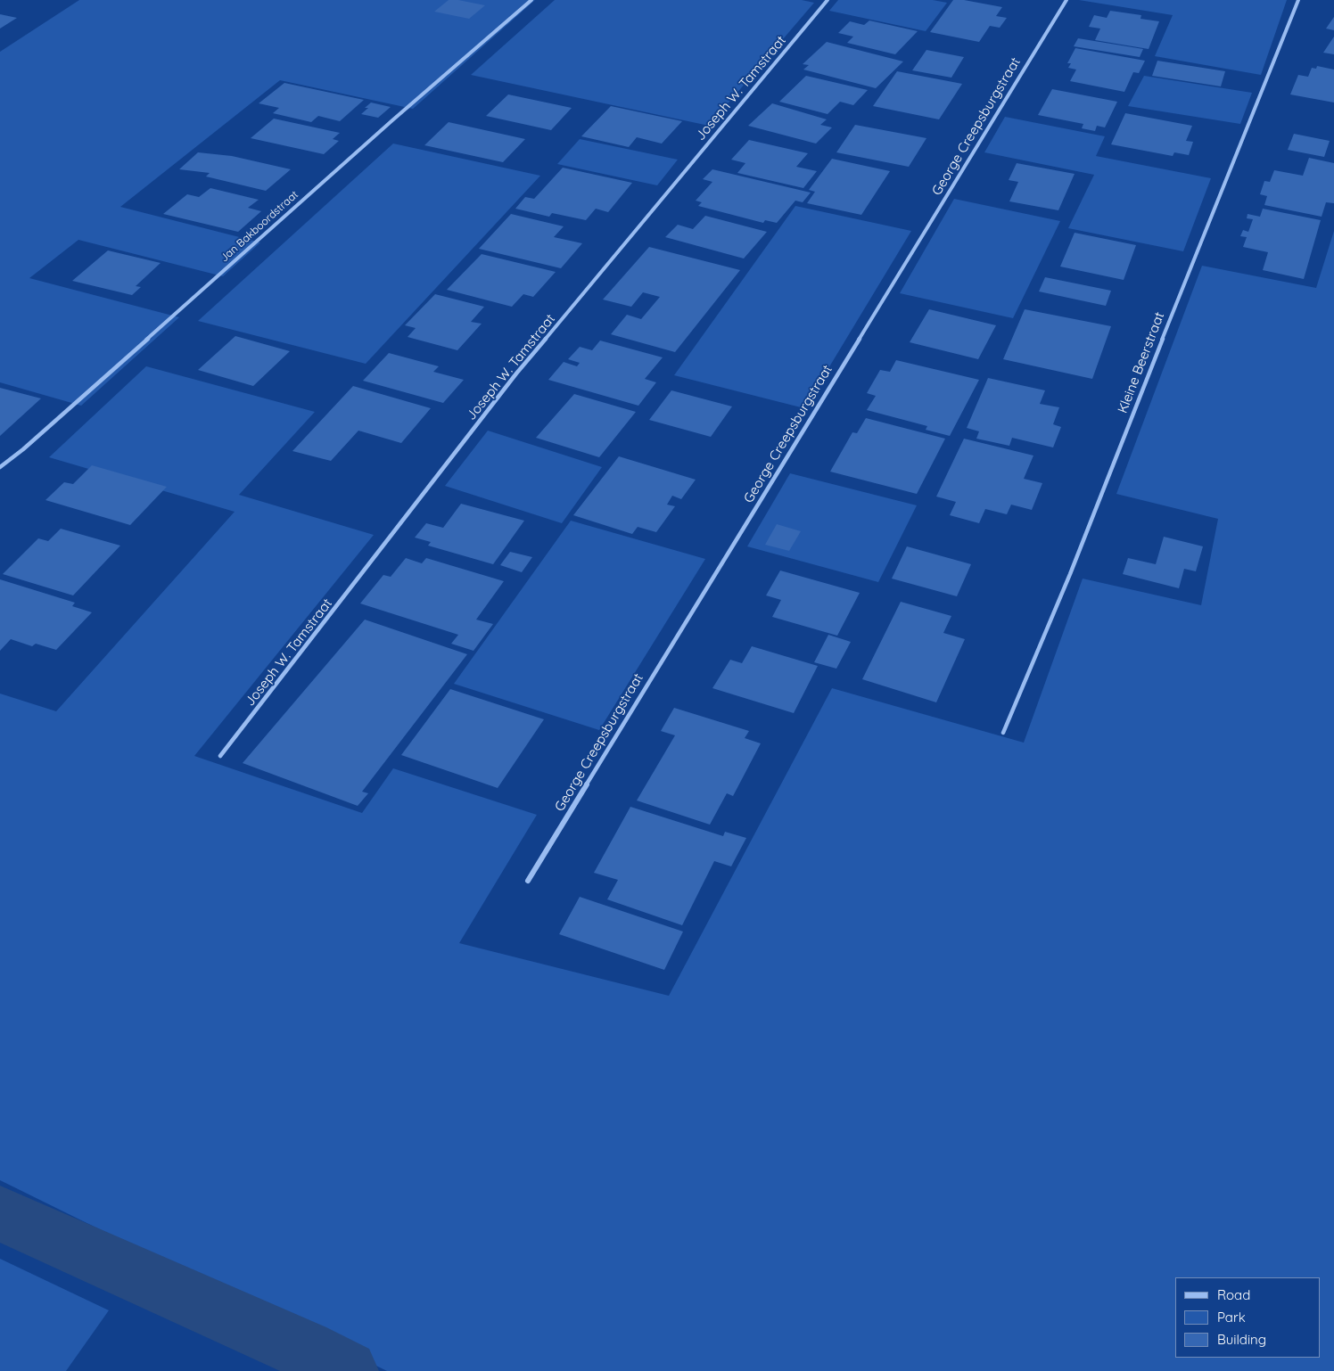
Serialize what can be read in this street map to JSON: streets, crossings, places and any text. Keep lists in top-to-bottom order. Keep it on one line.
{"streets":{"street":["Joseph W. Tamstraat","George Creepsburgstraat","Jan Bakboordstraat","Kleine Beerstraat"]},"legend":["Road","Park","Building"]}
